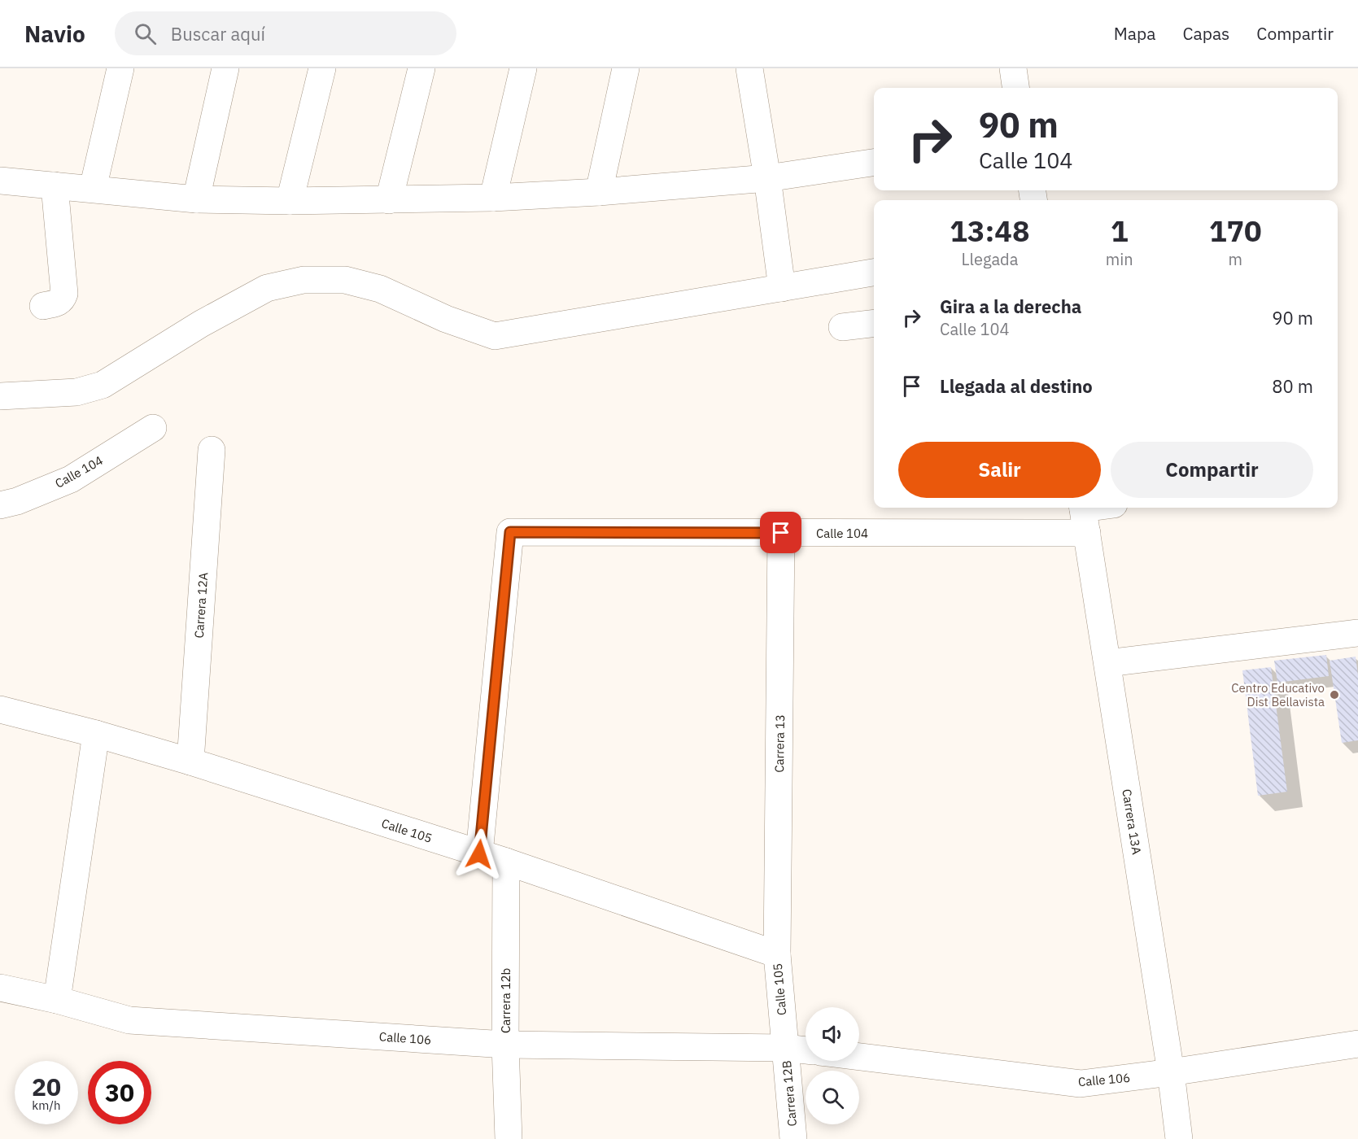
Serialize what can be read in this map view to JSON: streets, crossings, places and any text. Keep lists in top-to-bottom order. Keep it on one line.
{"streets":{"street":["Calle 104","Carrera 12A","Carrera 13","Carrera 13A","Calle 105","Carrera 12b","Calle 106","Carrera 12B"]},"crossings":[["Calle 104","Carrera 13"],["Calle 104","Carrera 13A"],["Calle 104","Calle 105"],["Carrera 12A","Calle 105"],["Carrera 13","Calle 105"],["Carrera 13A","Calle 106"],["Calle 105","Carrera 12b"],["Calle 105","Calle 106"],["Calle 105","Carrera 12B"],["Carrera 12b","Calle 106"],["Calle 106","Carrera 12B"]],"places":["Centro Educativo Dist Bellavista"],"page":{"header":"Navio","search":"Buscar aquí","nav":["Mapa","Capas","Compartir"],"turn":["90 m","Calle 104"],"eta":["13:48","Llegada","1","min","170","m"],"list":[{"name":"Gira a la derecha","note":"Calle 104","value":"90 m"},{"name":"Llegada al destino","value":"80 m"}],"buttons":["Salir","Compartir"],"speed":"20 km/h","limit":"30"}}
